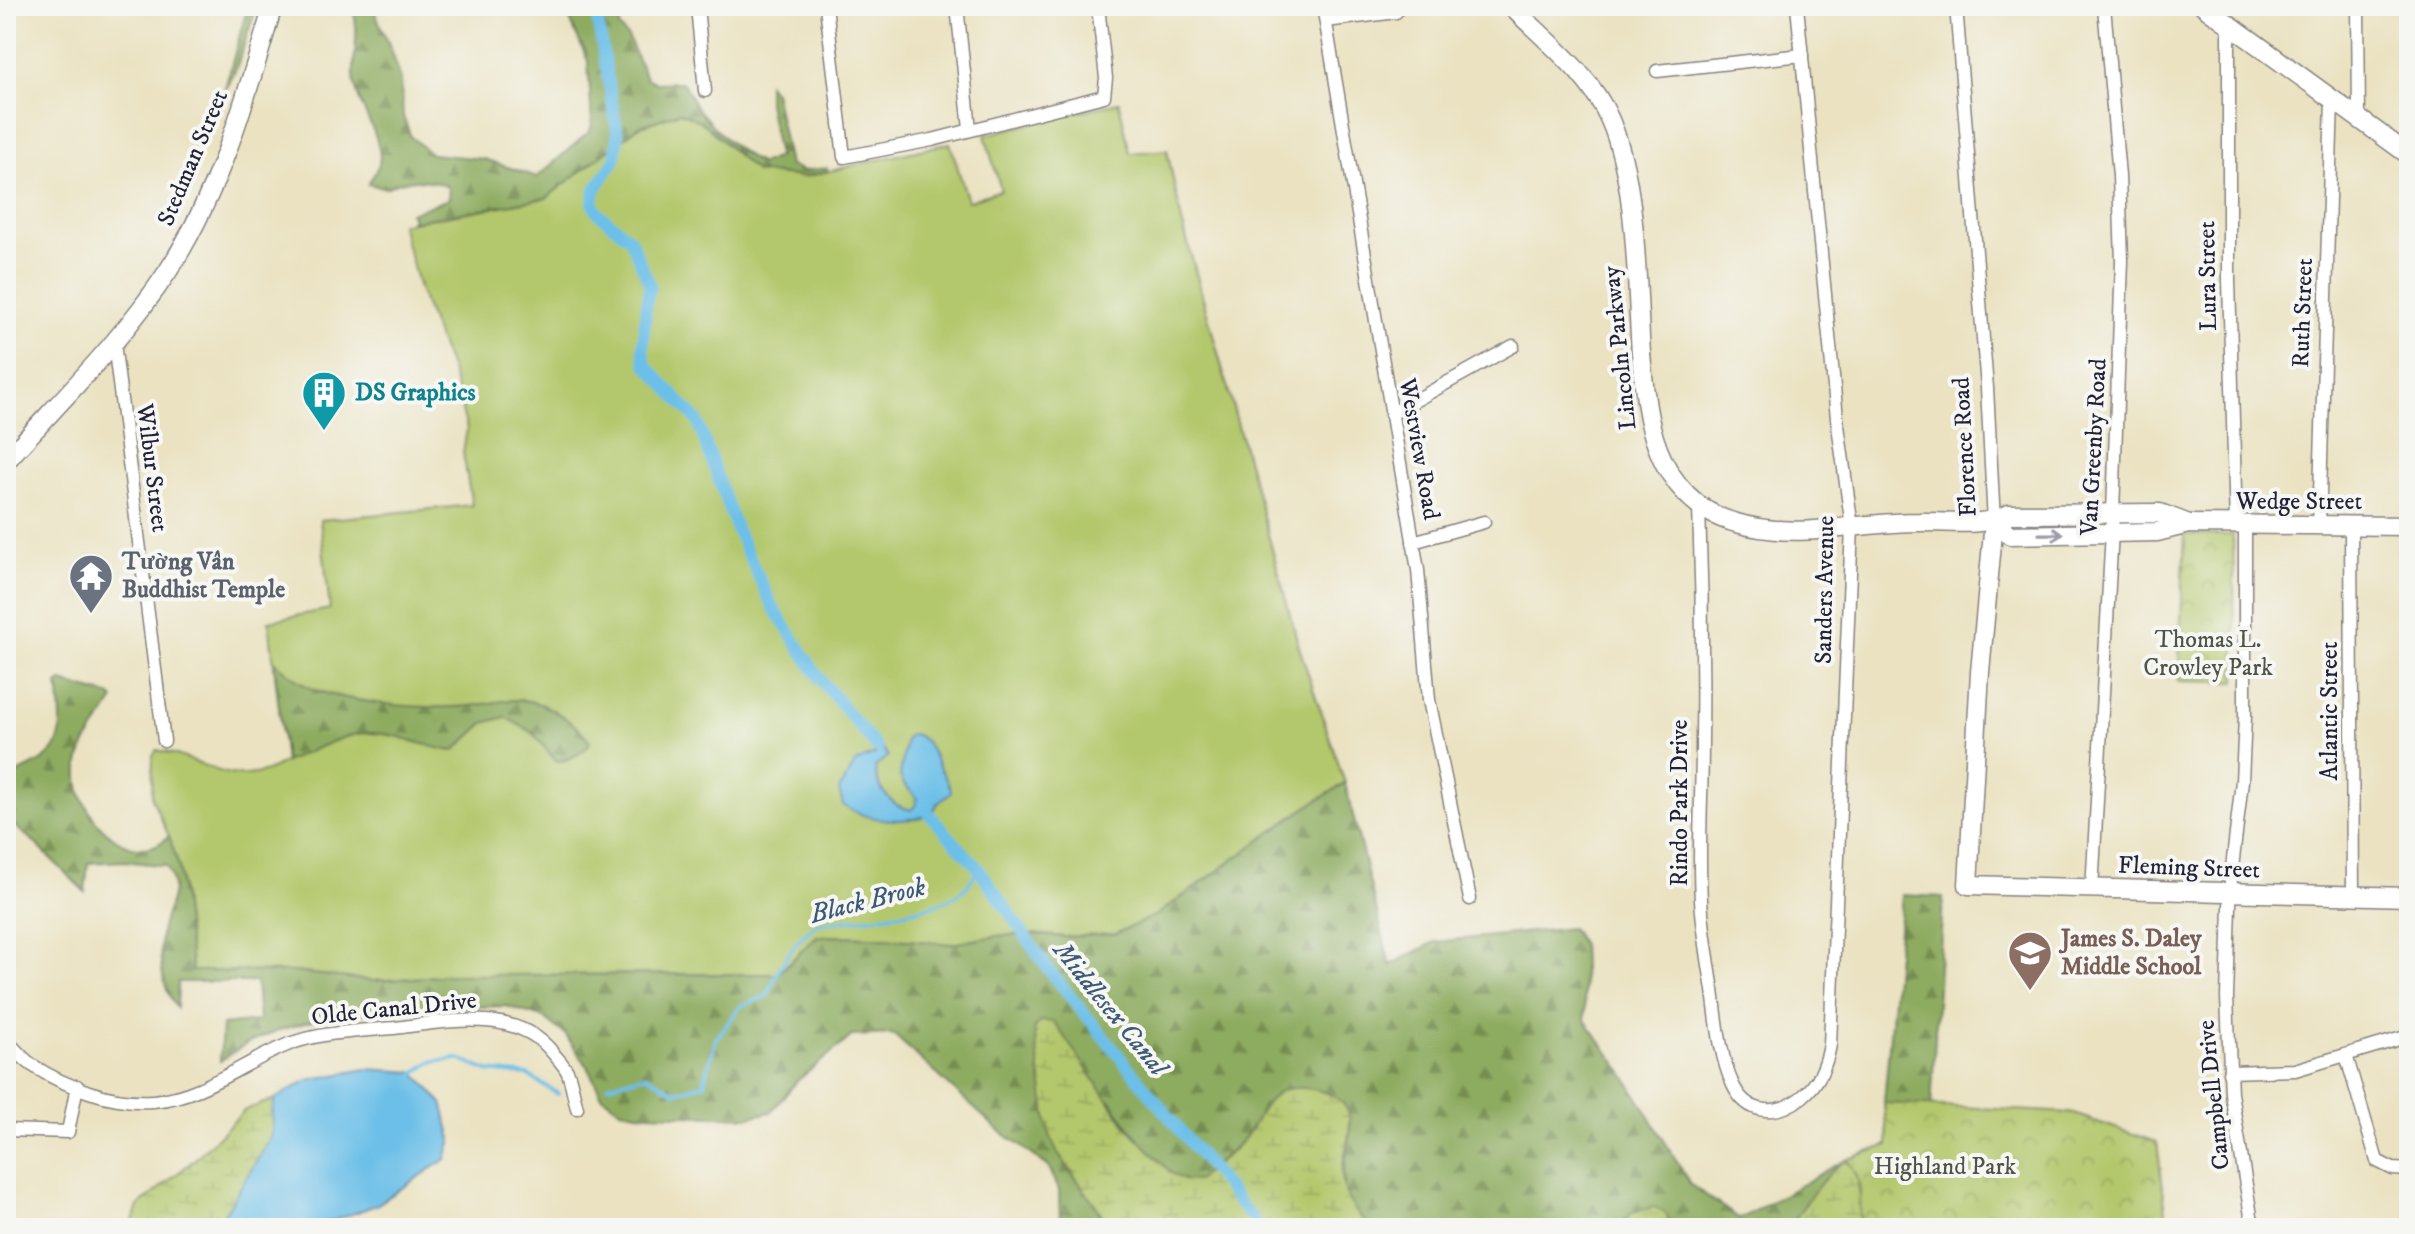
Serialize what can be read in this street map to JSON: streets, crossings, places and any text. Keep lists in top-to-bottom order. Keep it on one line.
{"streets":{"street":["Stedman Street","Lura Street","Ruth Street","Lincoln Parkway","Florence Road","Van Greenby Road","Westview Road","Wilbur Street","Wedge Street","Sanders Avenue","Atlantic Street","Rindo Park Drive","Fleming Street","Olde Canal Drive","Campbell Drive"]},"crossings":[["Stedman Street","Wilbur Street"],["Lura Street","Wedge Street"],["Lura Street","Campbell Drive"],["Ruth Street","Wedge Street"],["Lincoln Parkway","Florence Road"],["Lincoln Parkway","Van Greenby Road"],["Lincoln Parkway","Wedge Street"],["Lincoln Parkway","Sanders Avenue"],["Lincoln Parkway","Rindo Park Drive"],["Florence Road","Fleming Street"],["Van Greenby Road","Wedge Street"],["Van Greenby Road","Fleming Street"],["Wedge Street","Atlantic Street"],["Wedge Street","Campbell Drive"],["Sanders Avenue","Rindo Park Drive"],["Atlantic Street","Fleming Street"],["Fleming Street","Campbell Drive"]],"water":["Black Brook","Middlesex Canal"],"parks":["Thomas L. Crowley Park","Highland Park"],"places":{"building":["DS Graphics"],"temple":["Tường Vân Buddhist Temple"],"school or university":["James S. Daley Middle School"]}}
